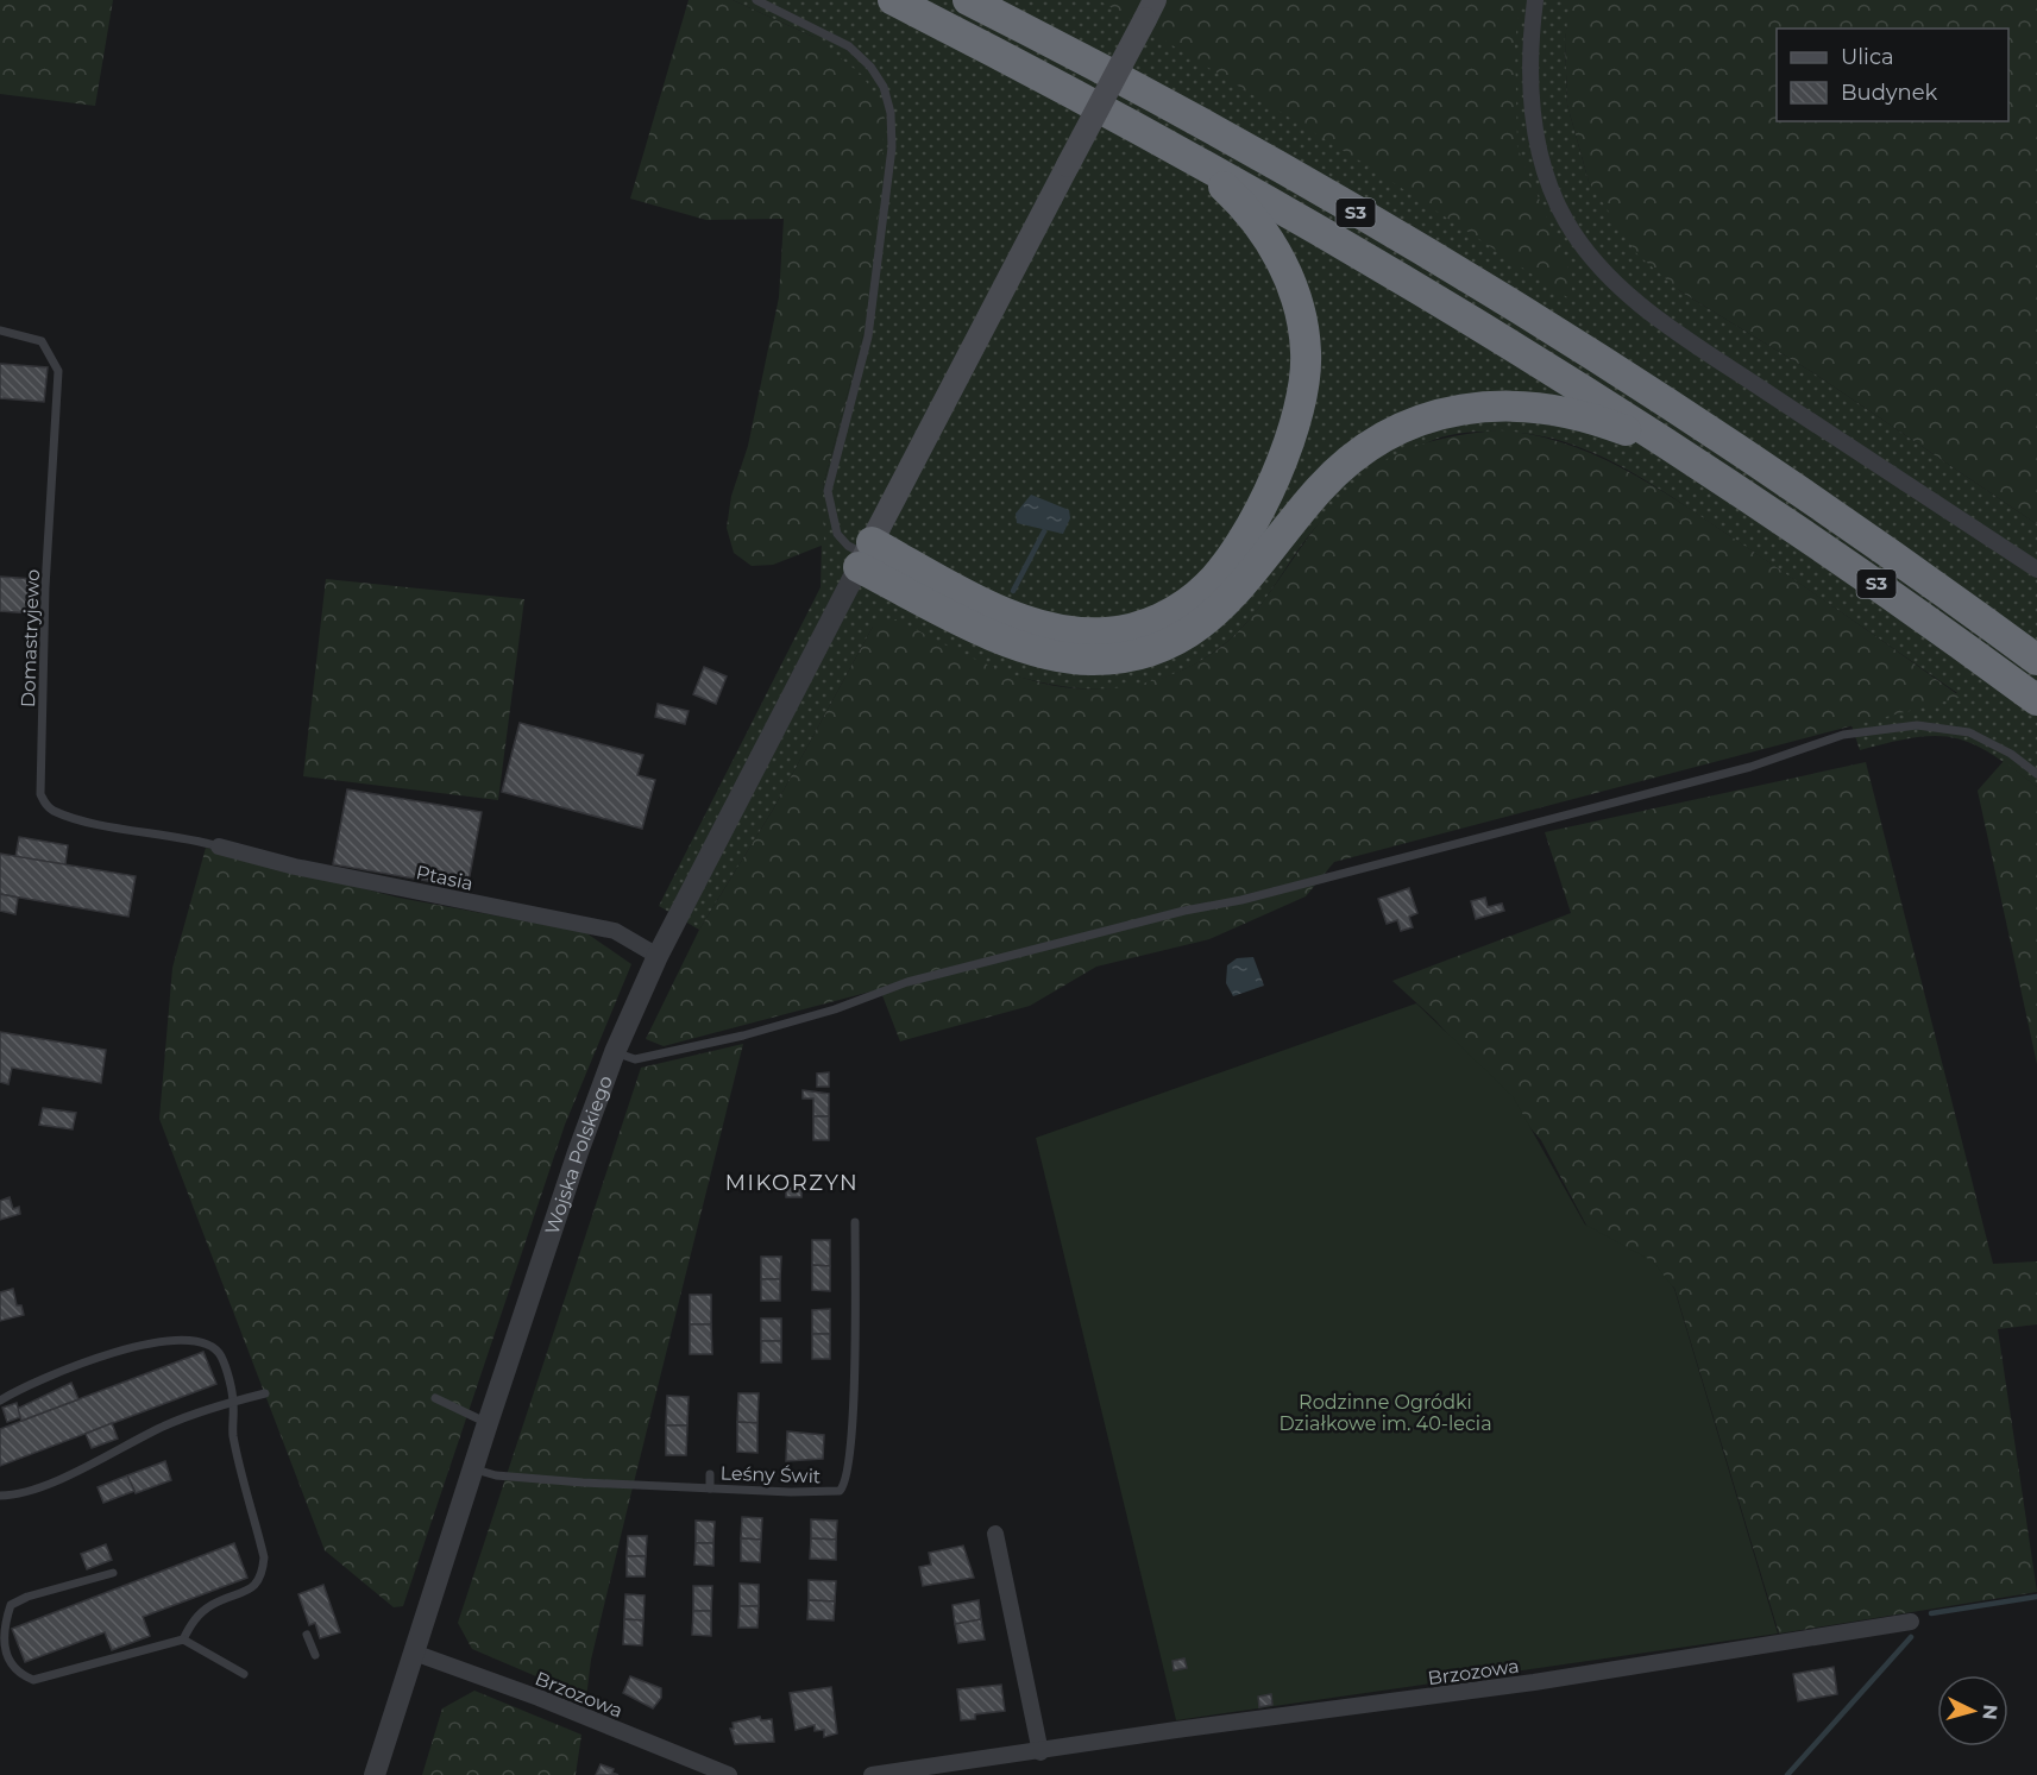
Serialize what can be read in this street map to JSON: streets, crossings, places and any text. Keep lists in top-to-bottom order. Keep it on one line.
{"streets":{"highway":["S3"],"street":["Ptasia","Wojska Polskiego","Brzozowa"],"lane":["Domastryjewo","Leśny Świt"]},"crossings":[["Domastryjewo","Ptasia"],["Ptasia","Wojska Polskiego"],["Wojska Polskiego","Leśny Świt"],["Wojska Polskiego","Brzozowa"]],"districts":["MIKORZYN"],"parks":["Rodzinne Ogródki Działkowe im. 40-lecia"],"legend":["Ulica","Budynek"],"north":"right"}
